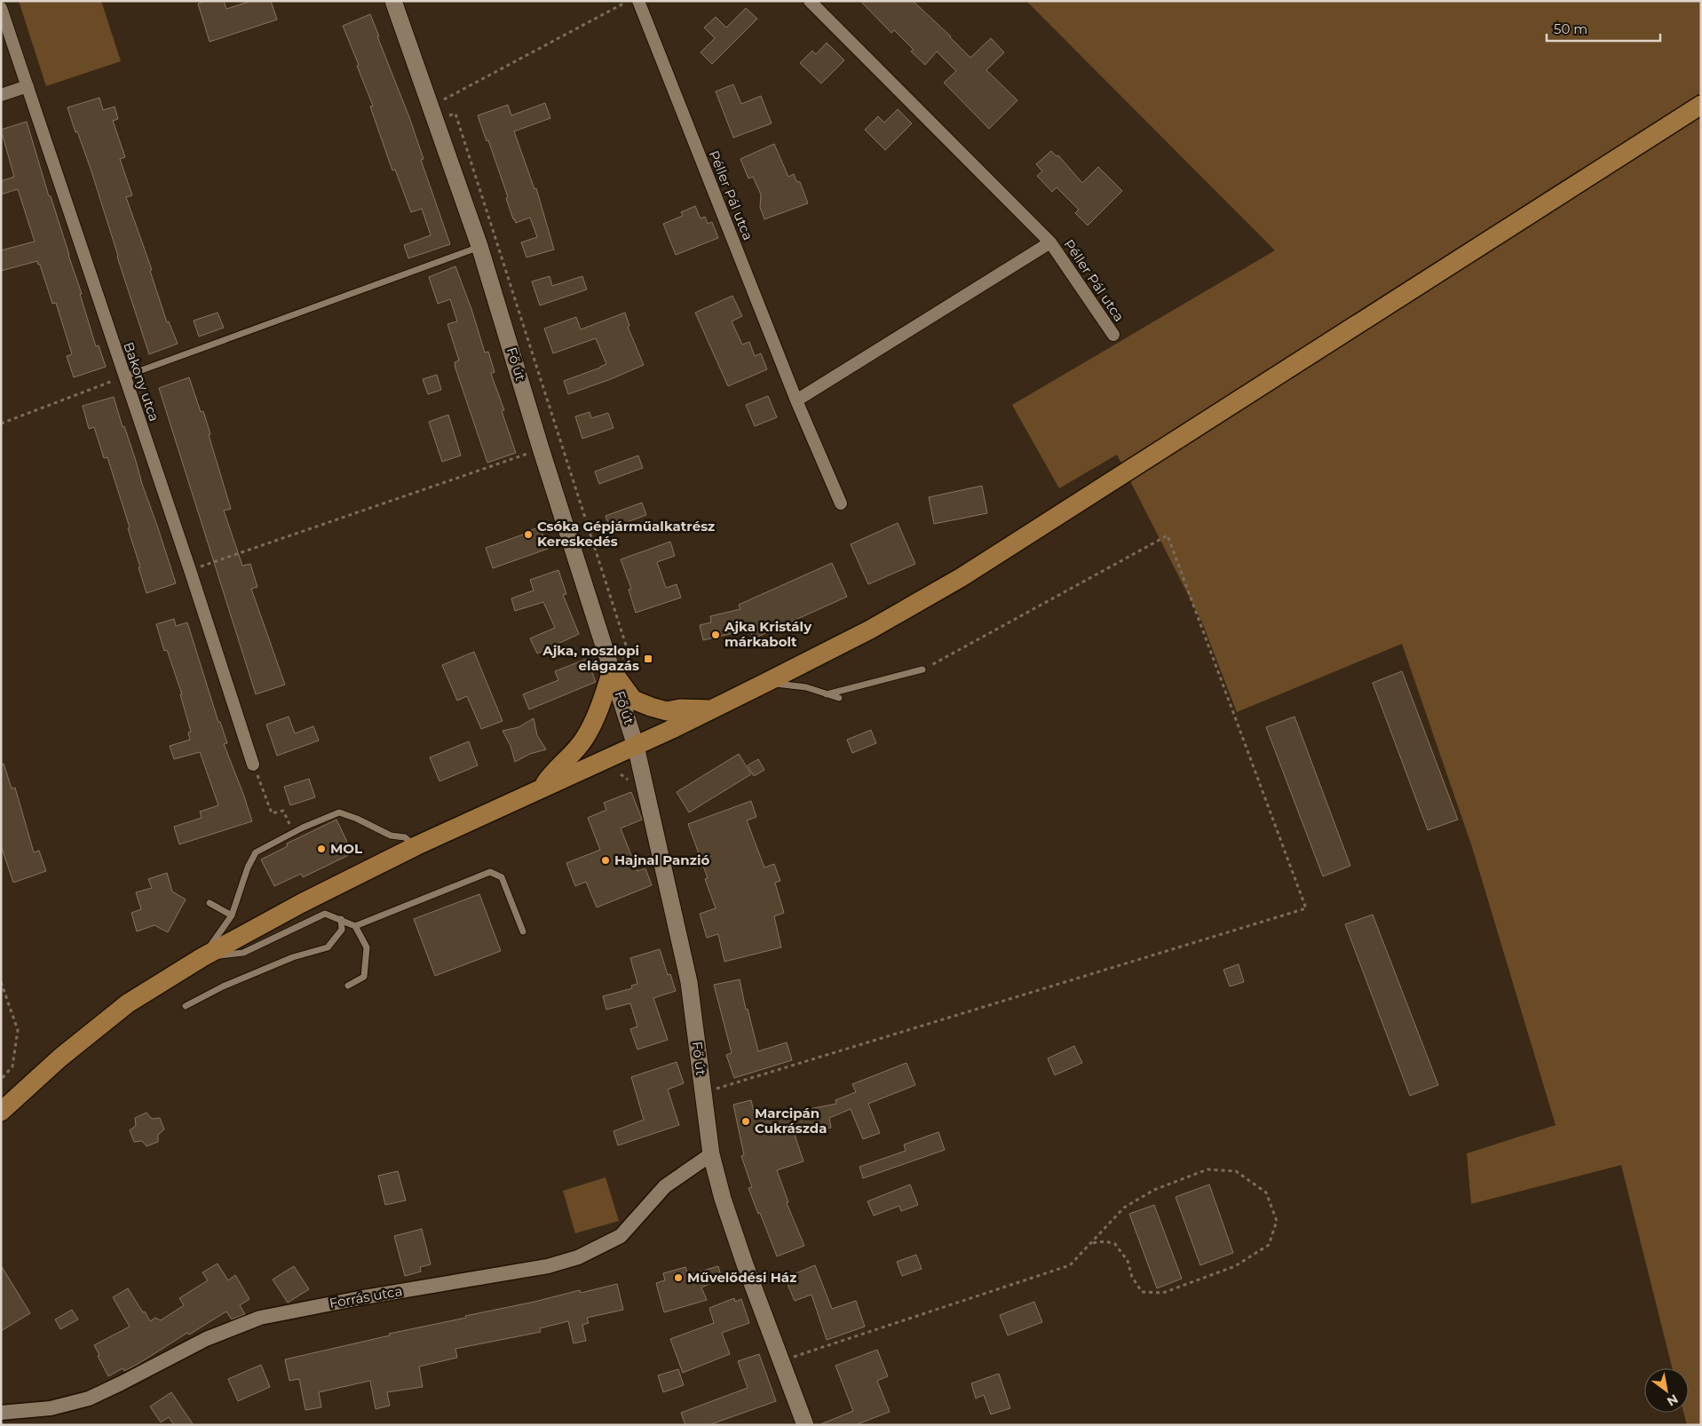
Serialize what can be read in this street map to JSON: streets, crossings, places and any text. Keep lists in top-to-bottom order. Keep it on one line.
{"streets":{"main road":["Fő út"],"street":["Péller Pál utca","Bakony utca","Forrás utca"]},"crossings":[["Fő út","Forrás utca"]],"places":{"other":["Csóka Gépjárműalkatrész Kereskedés","Ajka Kristály márkabolt","MOL","Hajnal Panzió","Marcipán Cukrászda","Művelődési Ház"],"transit":["Ajka, noszlopi elágazás"]},"scale_bar":"50 m","north":"bottom right"}
